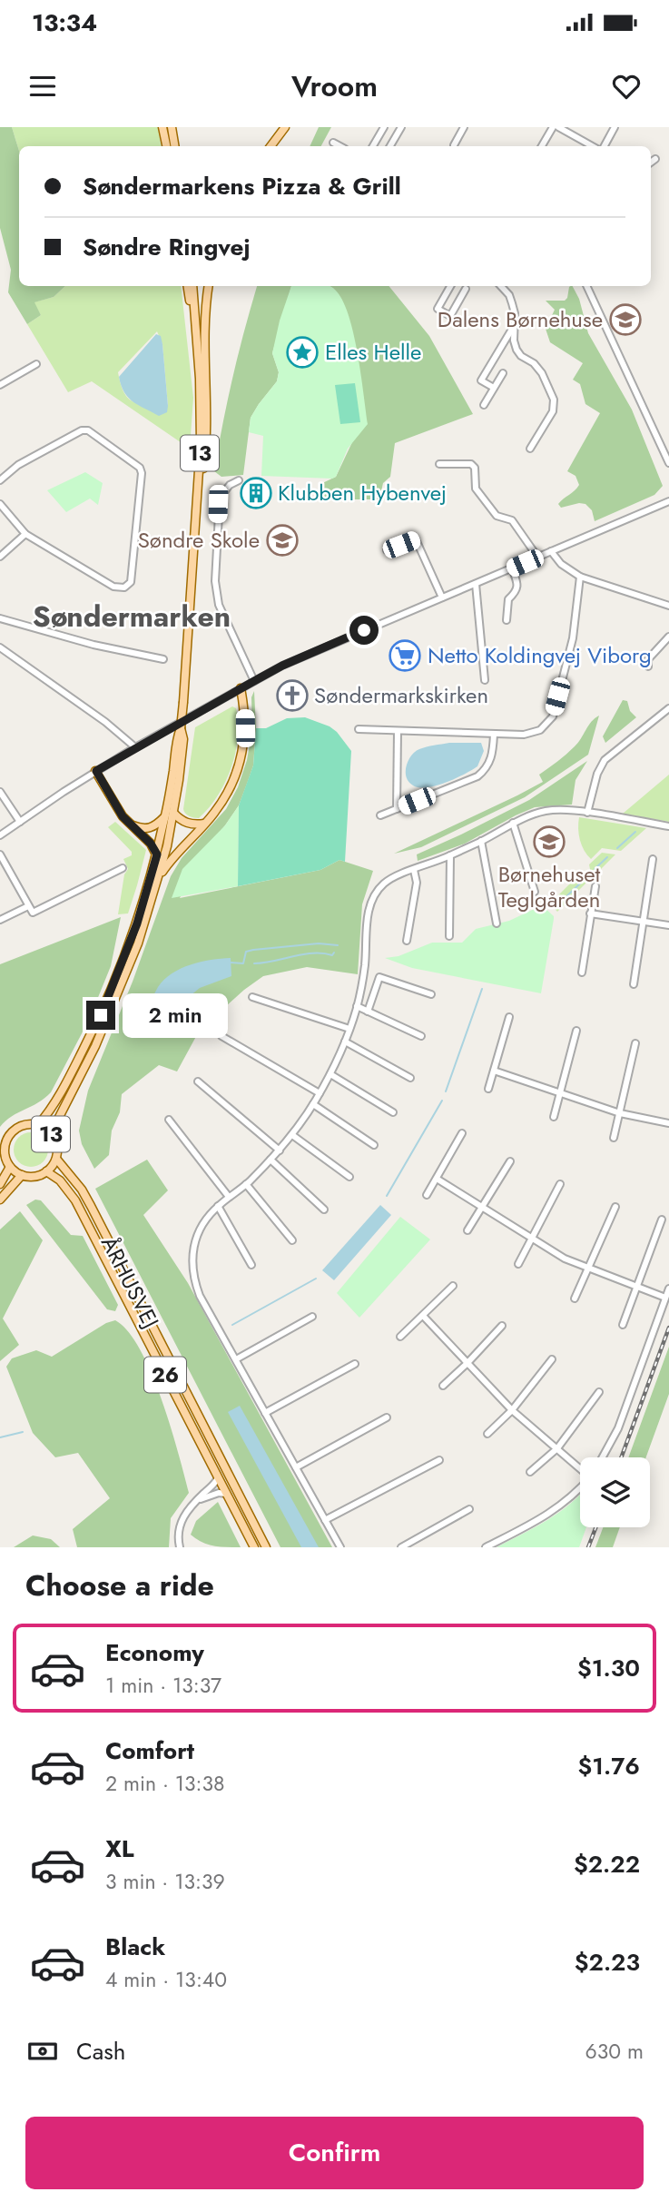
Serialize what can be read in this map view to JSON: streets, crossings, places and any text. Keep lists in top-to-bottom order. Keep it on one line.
{"streets":{"main road":["13","ÅRHUSVEJ","26"]},"crossings":[["13","ÅRHUSVEJ"]],"districts":["Søndermarken"],"places":{"school or university":["Dalens Børnehuse","Søndre Skole","Børnehuset Teglgården"],"place":["Elles Helle"],"building":["Klubben Hybenvej"],"supermarket":["Netto Koldingvej Viborg"],"church":["Søndermarkskirken"]},"page":{"status":"13:34","header":"Vroom","banner":["Søndermarkens Pizza & Grill","Søndre Ringvej"],"bubble":"2 min","heading":"Choose a ride","list":[{"name":"Economy","note":"1 min · 13:37","value":"$1.30"},{"name":"Comfort","note":"2 min · 13:38","value":"$1.76"},{"name":"XL","note":"3 min · 13:39","value":"$2.22"},{"name":"Black","note":"4 min · 13:40","value":"$2.23"}],"pay":["Cash","630 m"],"buttons":"Confirm"}}
